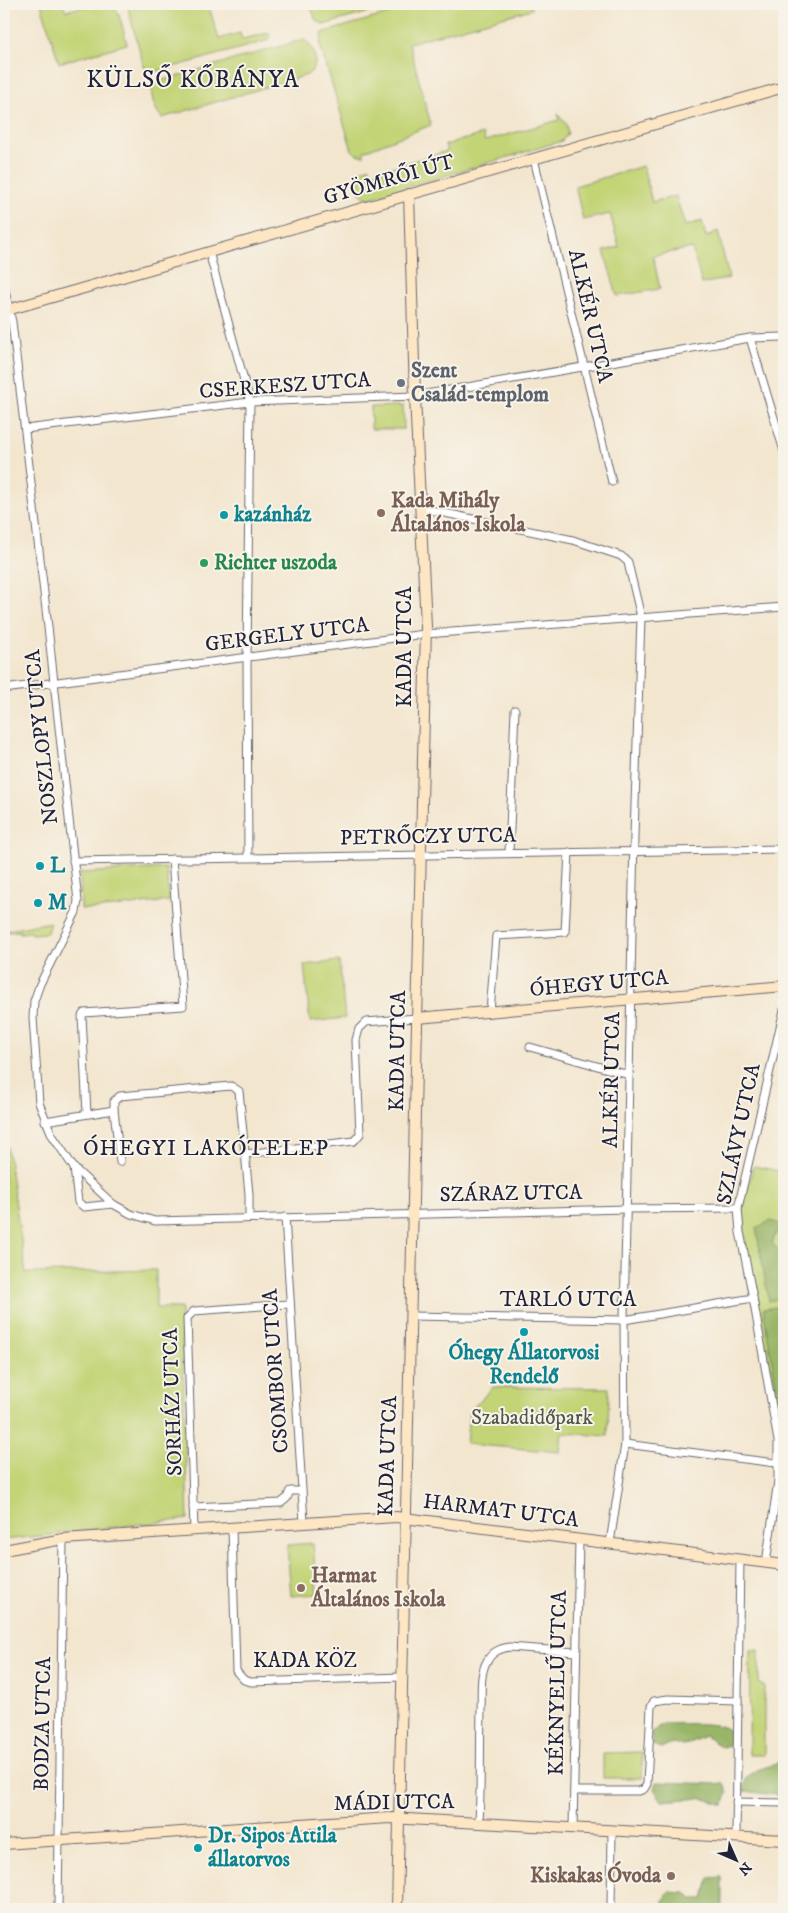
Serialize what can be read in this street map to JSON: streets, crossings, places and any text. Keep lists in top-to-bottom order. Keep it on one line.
{"streets":{"street":["GYÖMRŐI ÚT","ALKÉR UTCA","CSERKESZ UTCA","GERGELY UTCA","KADA UTCA","NOSZLOPY UTCA","PETRŐCZY UTCA","ÓHEGY UTCA","SZLÁVY UTCA","SZÁRAZ UTCA","TARLÓ UTCA","CSOMBOR UTCA","SORHÁZ UTCA","HARMAT UTCA","KADA KÖZ","KÉKNYELŰ UTCA","BODZA UTCA","MÁDI UTCA"]},"crossings":[["GYÖMRŐI ÚT","ALKÉR UTCA"],["GYÖMRŐI ÚT","KADA UTCA"],["GYÖMRŐI ÚT","NOSZLOPY UTCA"],["ALKÉR UTCA","CSERKESZ UTCA"],["ALKÉR UTCA","GERGELY UTCA"],["ALKÉR UTCA","KADA UTCA"],["ALKÉR UTCA","PETRŐCZY UTCA"],["ALKÉR UTCA","ÓHEGY UTCA"],["ALKÉR UTCA","SZÁRAZ UTCA"],["ALKÉR UTCA","TARLÓ UTCA"],["ALKÉR UTCA","HARMAT UTCA"],["CSERKESZ UTCA","KADA UTCA"],["CSERKESZ UTCA","NOSZLOPY UTCA"],["GERGELY UTCA","KADA UTCA"],["GERGELY UTCA","NOSZLOPY UTCA"],["KADA UTCA","PETRŐCZY UTCA"],["KADA UTCA","ÓHEGY UTCA"],["KADA UTCA","SZÁRAZ UTCA"],["KADA UTCA","TARLÓ UTCA"],["KADA UTCA","HARMAT UTCA"],["KADA UTCA","KADA KÖZ"],["KADA UTCA","MÁDI UTCA"],["NOSZLOPY UTCA","PETRŐCZY UTCA"],["NOSZLOPY UTCA","SZÁRAZ UTCA"],["NOSZLOPY UTCA","CSOMBOR UTCA"],["SZLÁVY UTCA","SZÁRAZ UTCA"],["SZLÁVY UTCA","TARLÓ UTCA"],["SZLÁVY UTCA","HARMAT UTCA"],["SZÁRAZ UTCA","CSOMBOR UTCA"],["CSOMBOR UTCA","SORHÁZ UTCA"],["CSOMBOR UTCA","HARMAT UTCA"],["SORHÁZ UTCA","HARMAT UTCA"],["HARMAT UTCA","KADA KÖZ"],["HARMAT UTCA","KÉKNYELŰ UTCA"],["HARMAT UTCA","BODZA UTCA"],["KÉKNYELŰ UTCA","MÁDI UTCA"],["BODZA UTCA","MÁDI UTCA"]],"districts":["KÜLSŐ KŐBÁNYA","ÓHEGYI LAKÓTELEP"],"parks":["Szabadidőpark"],"places":["Szent Család-templom","Kada Mihály Általános Iskola","kazánház","Richter uszoda","L","M","Óhegy Állatorvosi Rendelő","Harmat Általános Iskola","Dr. Sipos Attila állatorvos","Kiskakas Óvoda"],"north":"bottom right"}
